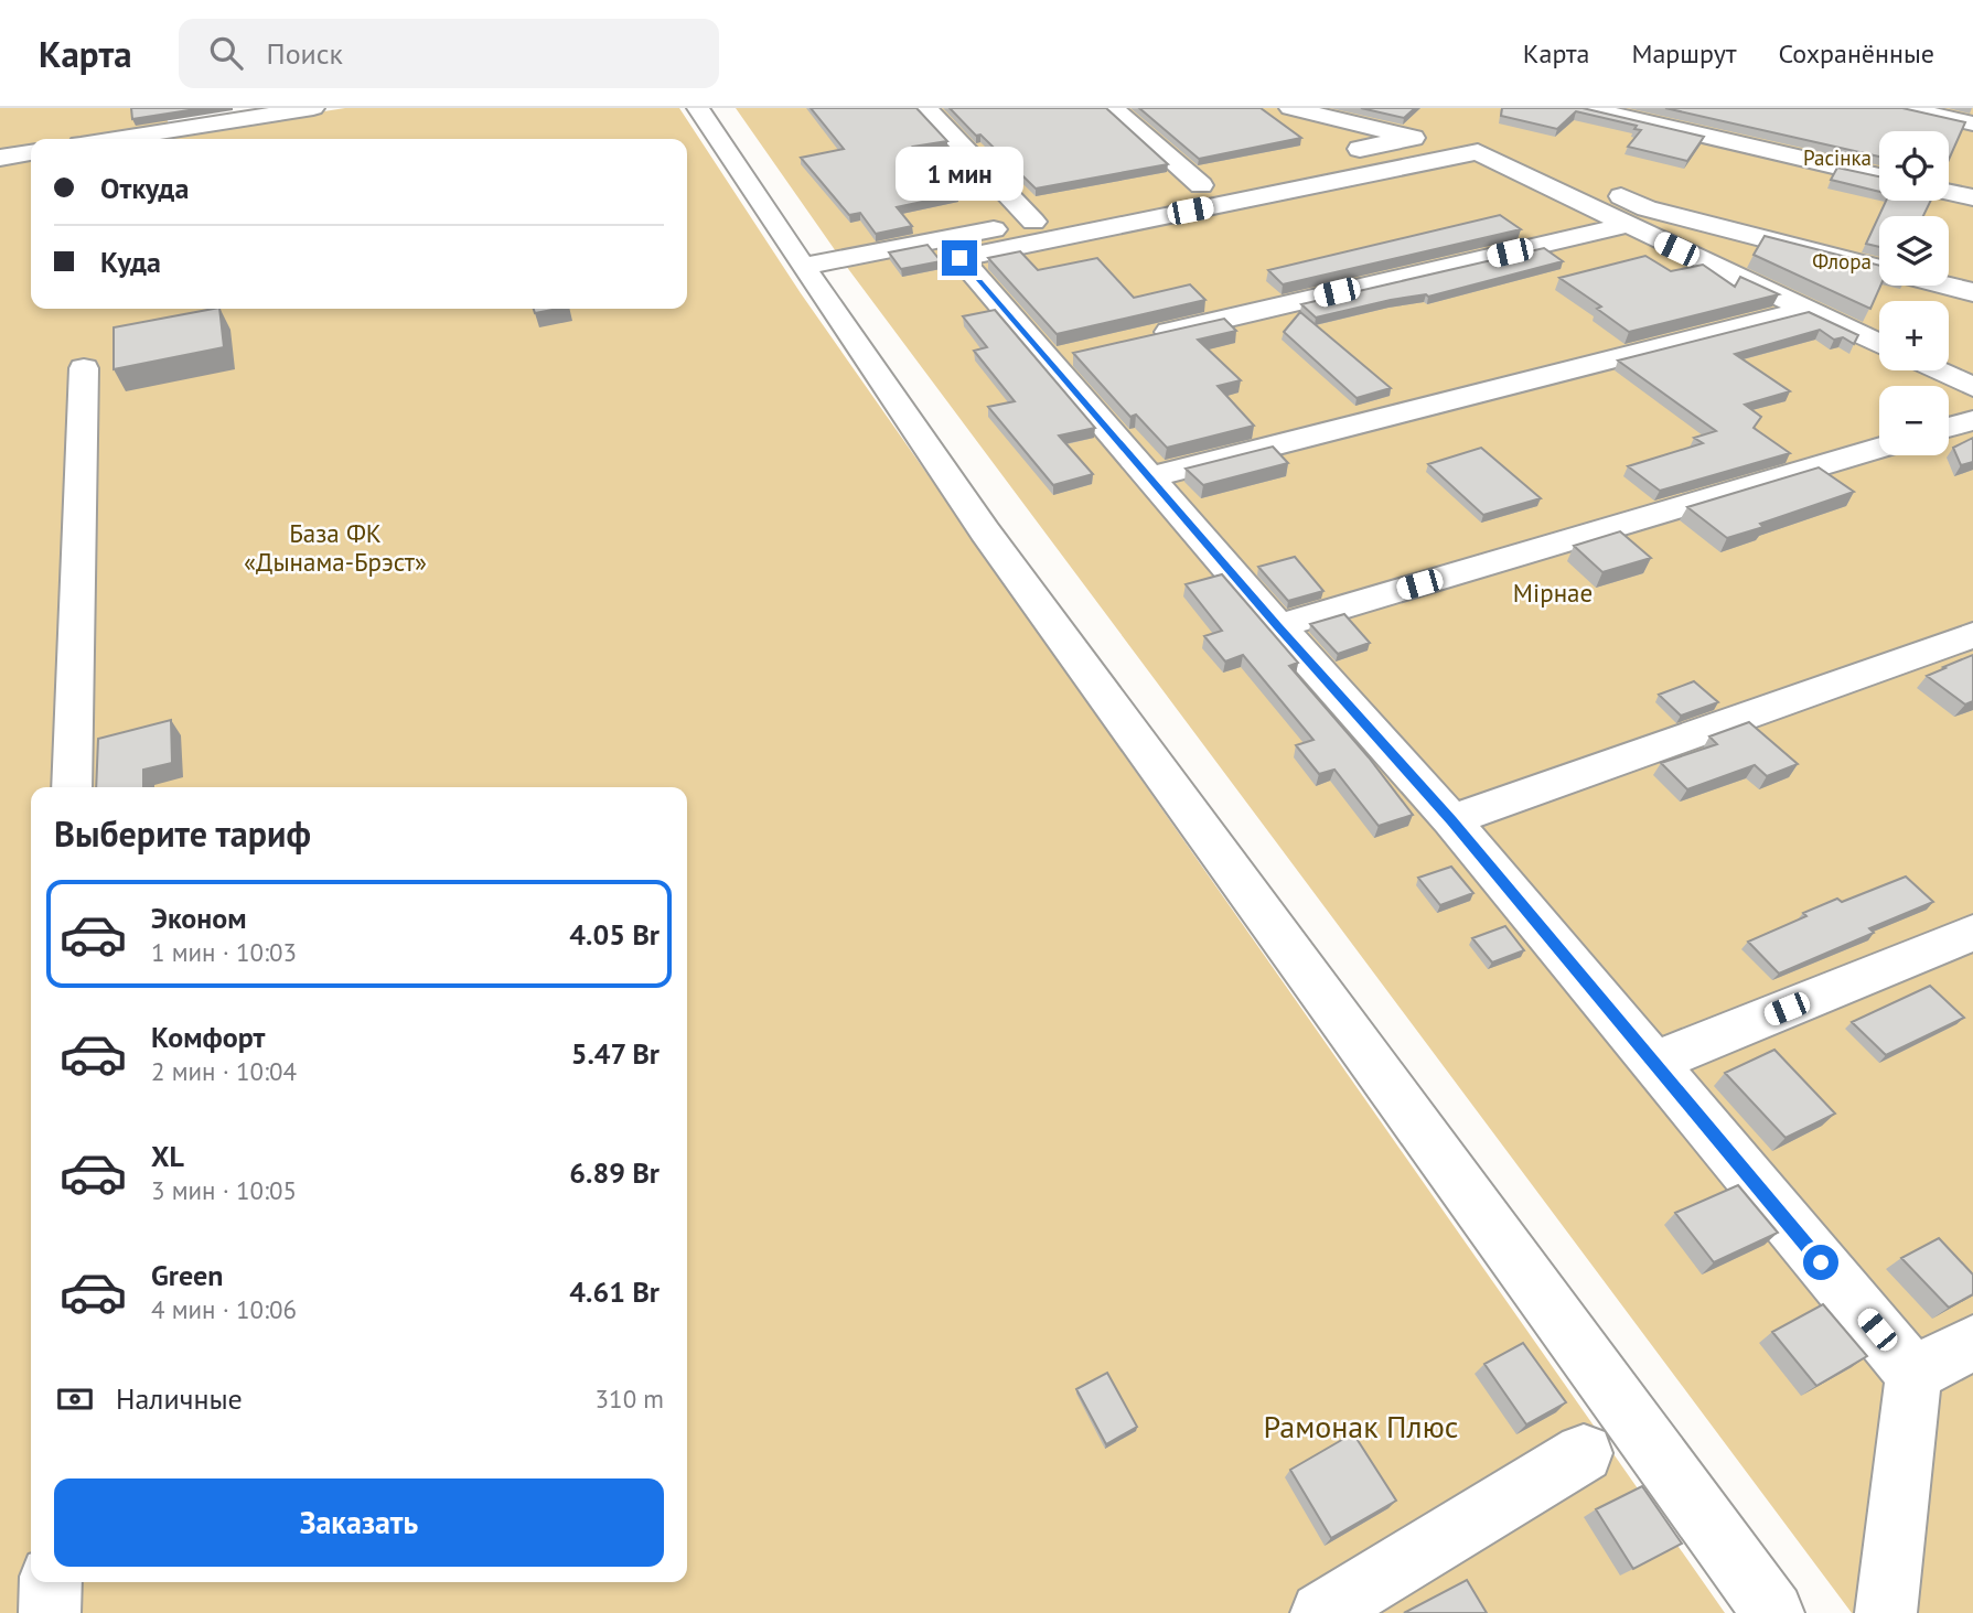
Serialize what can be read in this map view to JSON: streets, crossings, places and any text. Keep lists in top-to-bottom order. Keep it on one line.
{"parks":["Расінка","Флора","База ФК «Дынама-Брэст»","Мірнае","Рамонак Плюс"],"page":{"header":"Карта","search":"Поиск","nav":["Карта","Маршрут","Сохранённые"],"map_buttons":["+","−"],"banner":["Откуда","Куда"],"bubble":"1 мин","heading":"Выберите тариф","list":[{"name":"Эконом","note":"1 мин · 10:03","value":"4.05 Br"},{"name":"Комфорт","note":"2 мин · 10:04","value":"5.47 Br"},{"name":"XL","note":"3 мин · 10:05","value":"6.89 Br"},{"name":"Green","note":"4 мин · 10:06","value":"4.61 Br"}],"pay":["Наличные","310 m"],"buttons":"Заказать"}}
